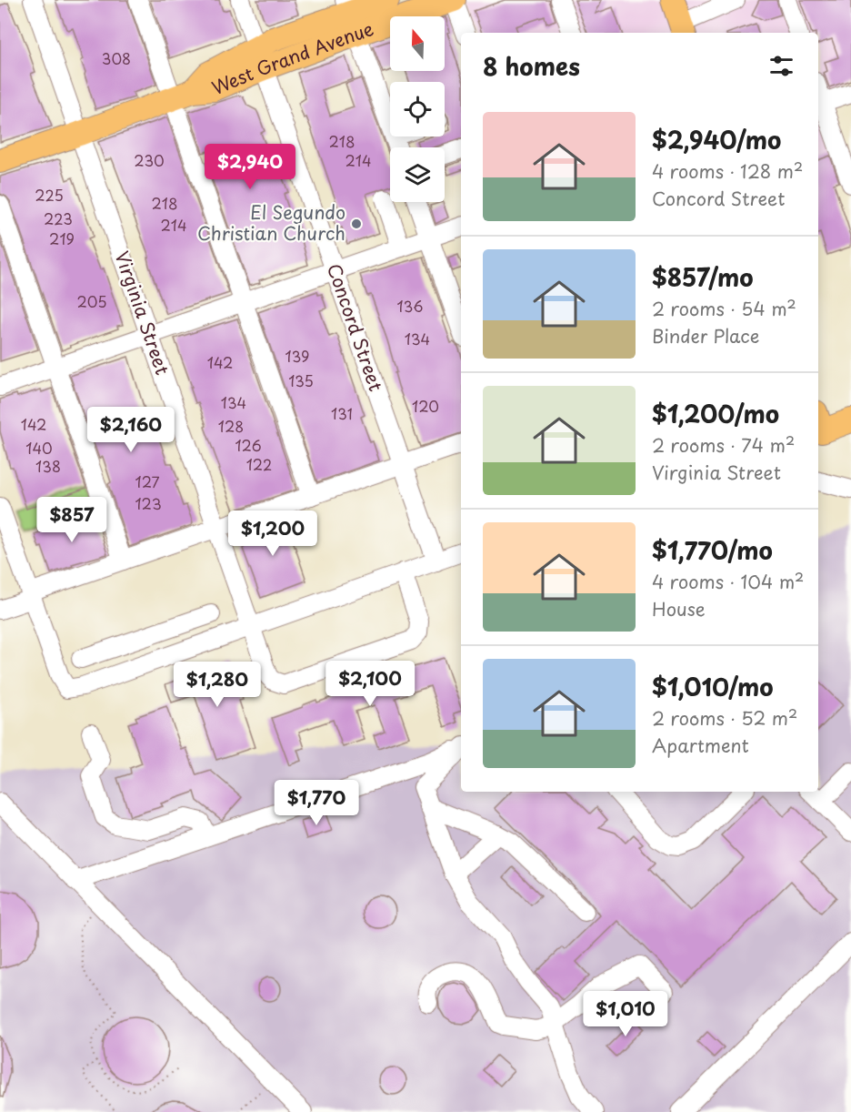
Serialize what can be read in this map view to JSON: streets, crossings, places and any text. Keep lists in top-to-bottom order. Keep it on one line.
{"streets":{"main road":["West Grand Avenue"],"street":["Virginia Street","Concord Street"]},"crossings":[["West Grand Avenue","Virginia Street"],["West Grand Avenue","Concord Street"]],"places":["El Segundo Christian Church"],"house_numbers":["308","218","230","214","225","218","223","214","219","205","136","134","139","142","135","134","120","131","142","128","126","140","122","138","127","123"],"north":"top","page":{"heading":"8 homes","list":[{"name":"$2,940/mo","note":"4 rooms · 128 m² · Concord Street"},{"name":"$857/mo","note":"2 rooms · 54 m² · Binder Place"},{"name":"$1,200/mo","note":"2 rooms · 74 m² · Virginia Street"},{"name":"$1,770/mo","note":"4 rooms · 104 m² · House"},{"name":"$1,010/mo","note":"2 rooms · 52 m² · Apartment"}],"price":["$2,940","$2,160","$857","$1,200","$2,100","$1,280","$1,770","$1,010"]}}
